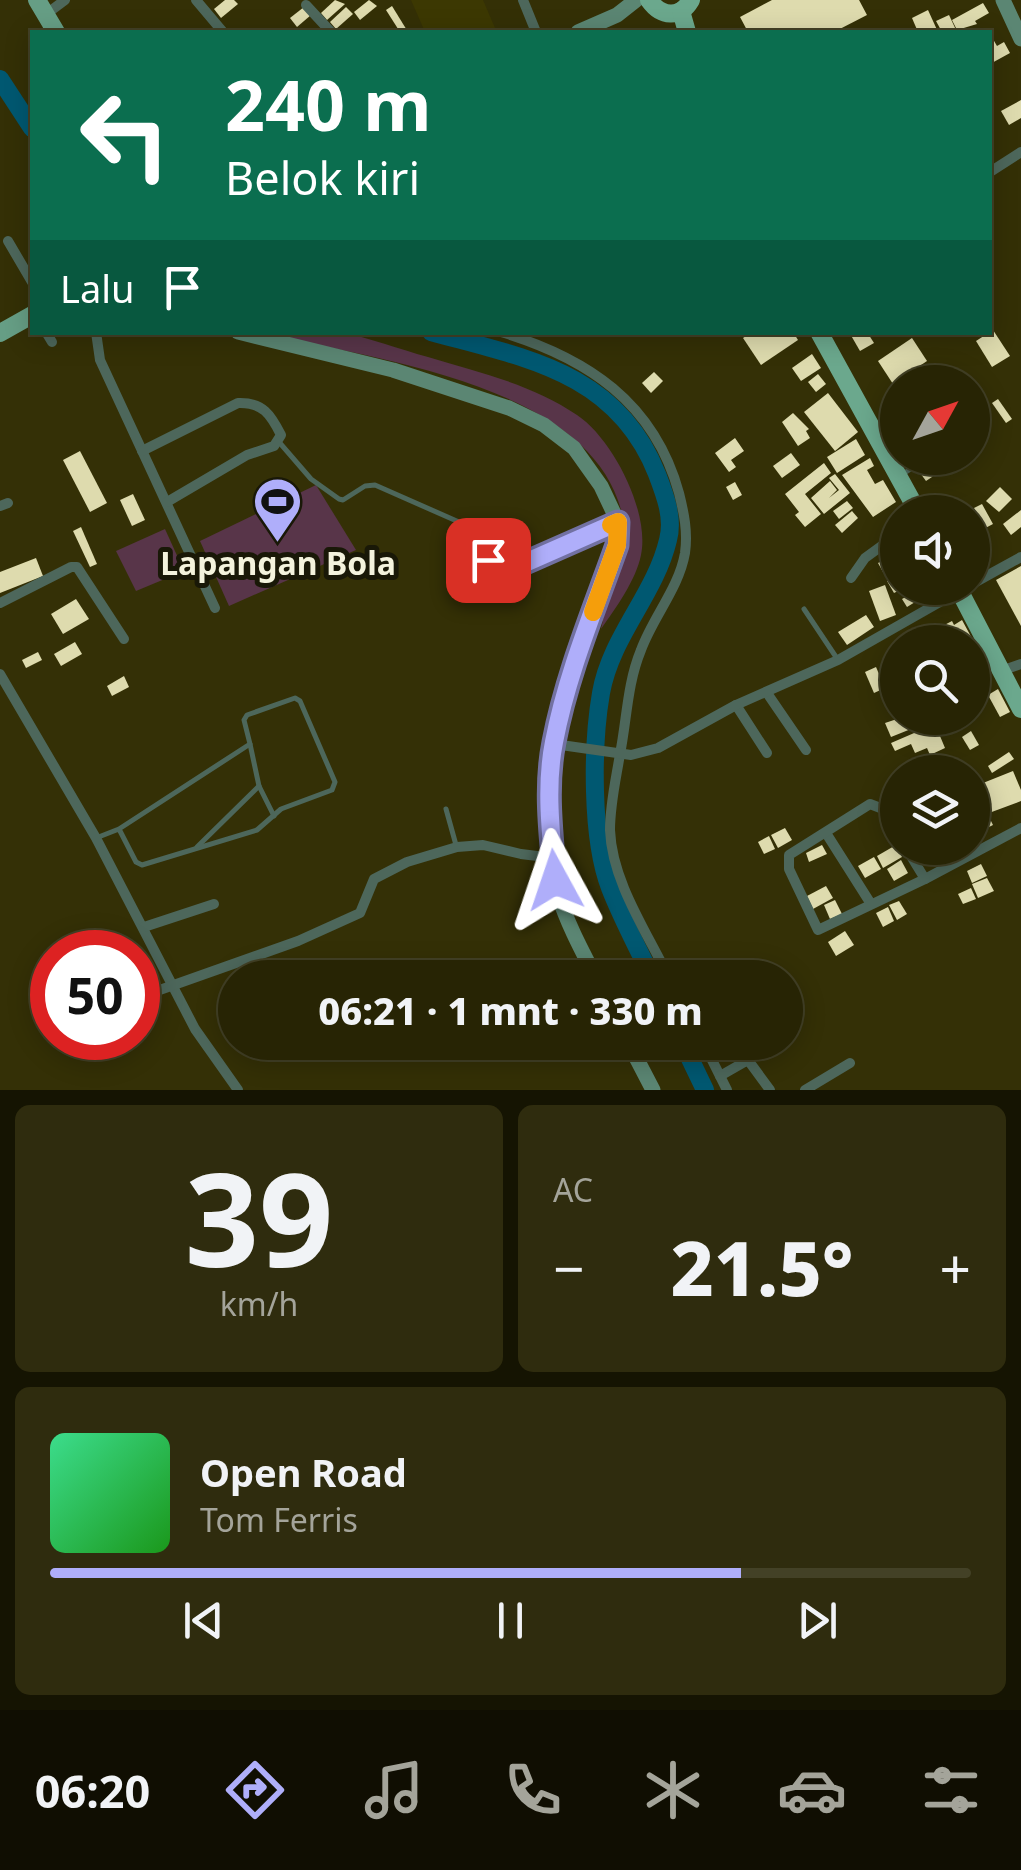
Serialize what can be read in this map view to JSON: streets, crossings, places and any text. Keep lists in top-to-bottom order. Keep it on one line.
{"places":{"sports":["Lapangan Bola"]},"north":"top right","page":{"turn":["240 m","Belok kiri"],"then":"Lalu","limit":"50","trip":"06:21 · 1 mnt · 330 m","tile":[["39","km/h"],"AC"],"heat":["−","21.5°","+"],"song":["Open Road","Tom Ferris"],"tabs":"06:20"}}
